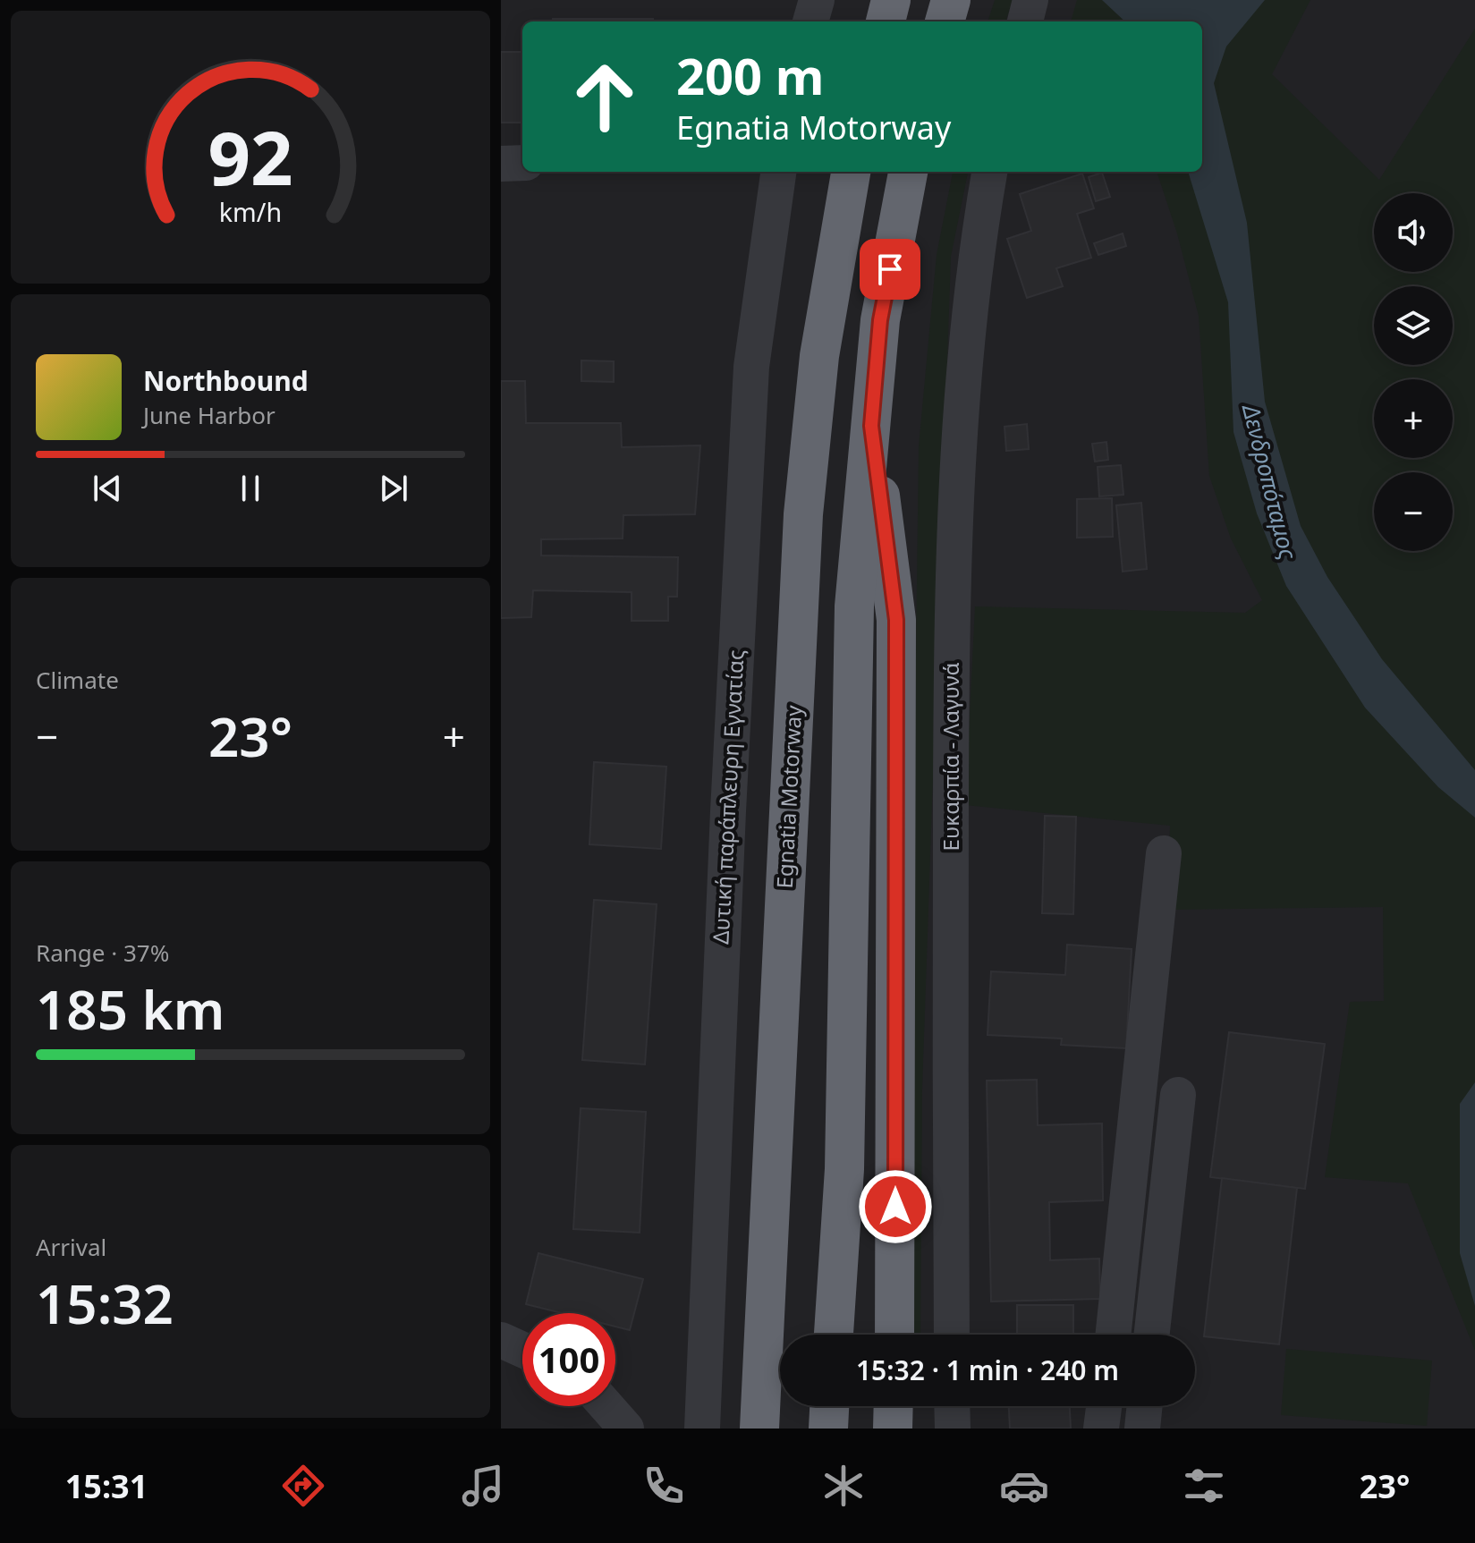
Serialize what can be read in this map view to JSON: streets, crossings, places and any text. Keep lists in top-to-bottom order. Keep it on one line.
{"streets":{"highway":["Egnatia Motorway"],"street":["Ευκαρπία - Λαγυνά","Δυτική παράπλευρη Εγνατίας"]},"water":["Δενδροπόταμος"],"page":{"turn":["200 m","Egnatia Motorway"],"map_buttons":["+","−"],"song":["Northbound","June Harbor"],"tile":["Climate",["Range · 37%","185 km"],["Arrival","15:32"]],"heat":["−","23°","+"],"limit":"100","trip":"15:32 · 1 min · 240 m","tabs":["15:31","23°"],"gauge":["92","km/h"]}}
